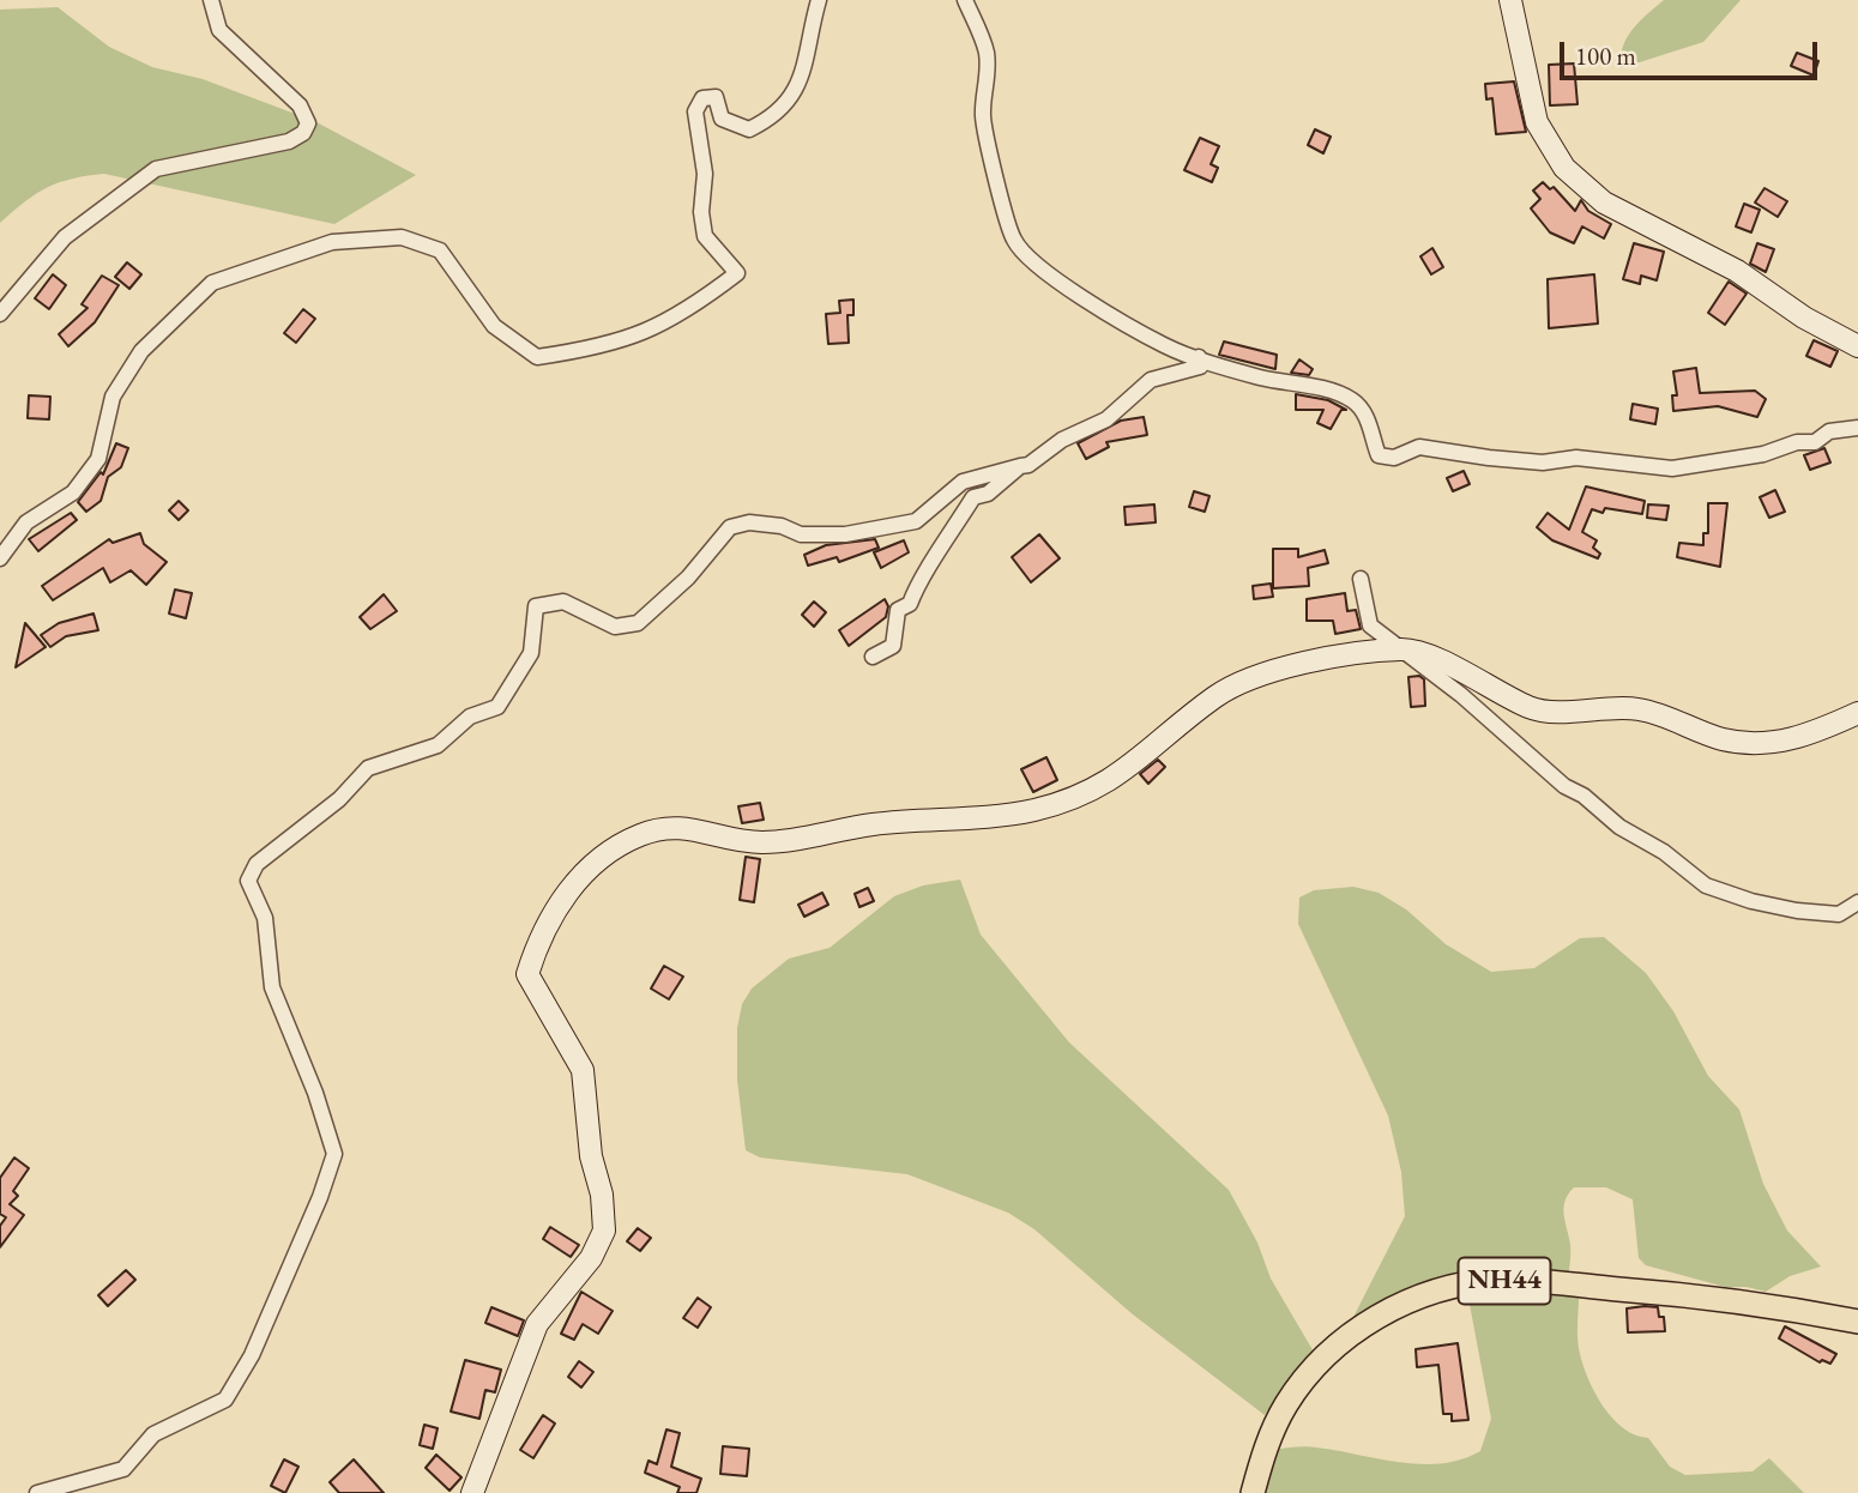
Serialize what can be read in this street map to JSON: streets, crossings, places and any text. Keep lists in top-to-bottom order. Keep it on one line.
{"streets":{"main road":["NH44"]},"scale_bar":"100 m"}
